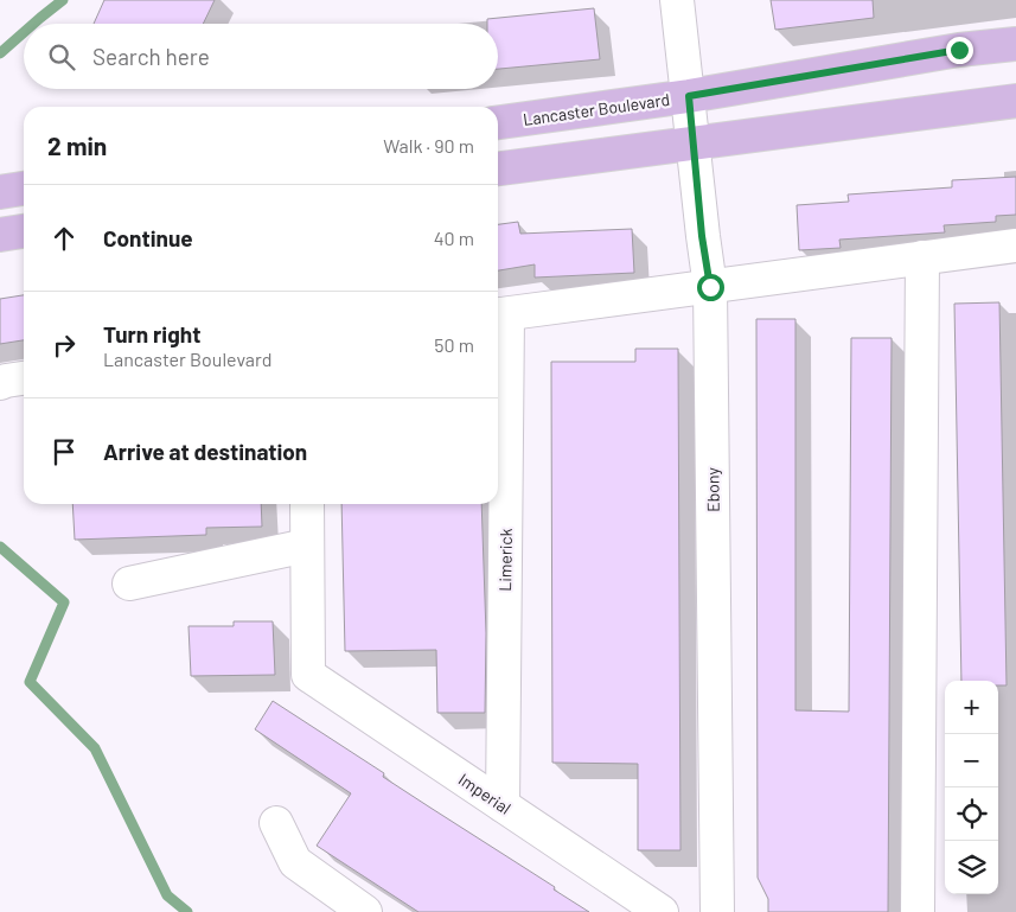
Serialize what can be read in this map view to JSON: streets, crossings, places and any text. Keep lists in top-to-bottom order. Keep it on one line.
{"streets":{"main road":["Lancaster Boulevard"],"street":["Ebony","Limerick","Imperial"]},"crossings":[["Lancaster Boulevard","Ebony"],["Limerick","Imperial"]],"page":{"search":"Search here","heading":["2 min","Walk · 90 m"],"list":[["Continue","40 m"],["Turn right","Lancaster Boulevard","50 m"],"Arrive at destination"],"map_buttons":["+","−"]}}
